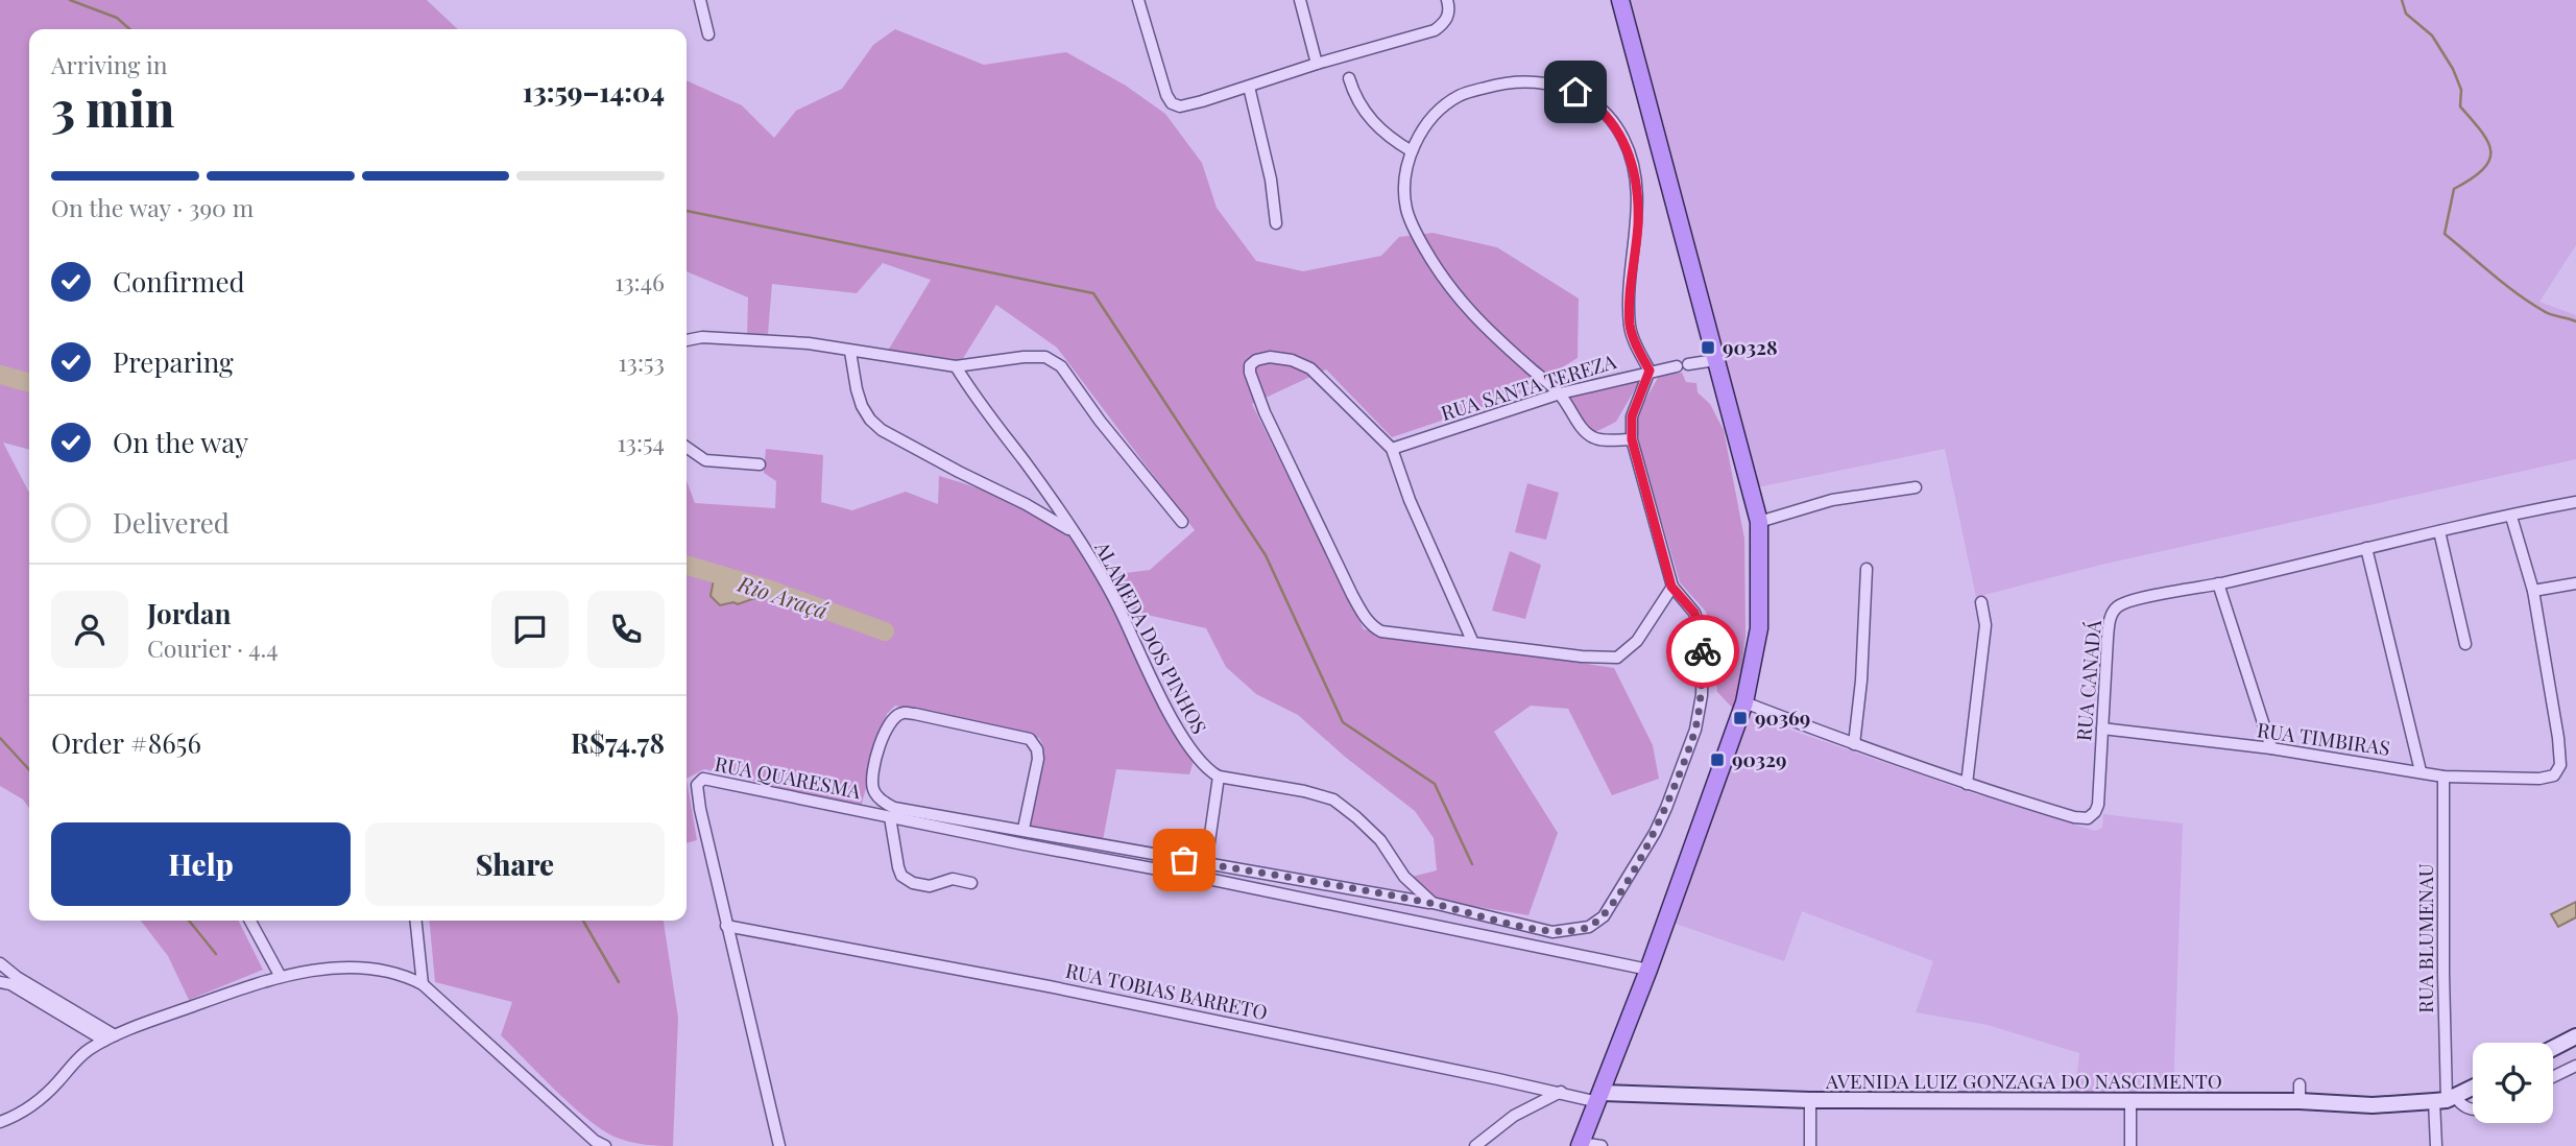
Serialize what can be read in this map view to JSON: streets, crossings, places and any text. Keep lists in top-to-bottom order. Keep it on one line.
{"streets":{"main road":["AVENIDA LUIZ GONZAGA DO NASCIMENTO"],"street":["RUA SANTA TEREZA","ALAMEDA DOS PINHOS","RUA CANADÁ","RUA TIMBIRAS","RUA QUARESMA","RUA BLUMENAU","RUA TOBIAS BARRETO"]},"crossings":[["RUA CANADÁ","RUA TIMBIRAS"],["RUA TIMBIRAS","RUA BLUMENAU"],["RUA QUARESMA","RUA TOBIAS BARRETO"],["RUA BLUMENAU","AVENIDA LUIZ GONZAGA DO NASCIMENTO"],["RUA TOBIAS BARRETO","AVENIDA LUIZ GONZAGA DO NASCIMENTO"]],"water":["Rio Araçá"],"places":{"transit":["90328","90369","90329"]},"page":{"heading":["3 min","Arriving in","13:59–14:04"],"panel":["Jordan","Courier · 4.4","Order #8656","R$74.78"],"bar":"On the way · 390 m","list":[["Confirmed","13:46"],["Preparing","13:53"],["On the way","13:54"],"Delivered"],"buttons":["Help","Share"]}}
